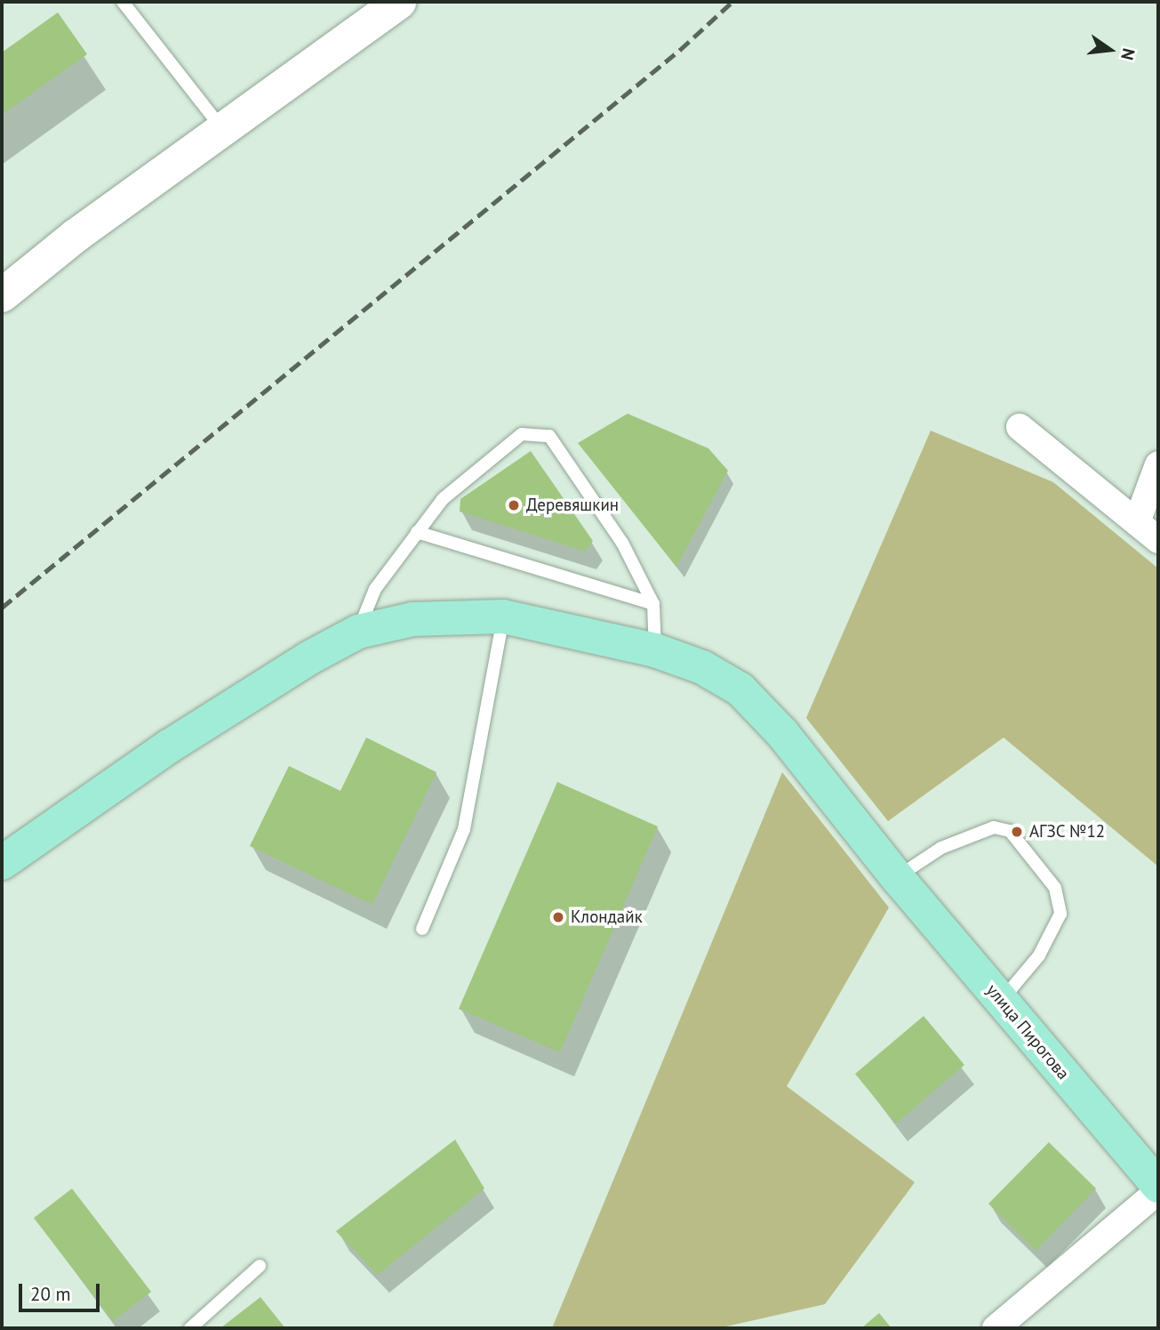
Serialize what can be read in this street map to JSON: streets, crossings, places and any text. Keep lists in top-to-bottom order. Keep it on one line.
{"streets":{"main road":["улица Пирогова"]},"places":["Деревяшкин","АГЗС №12","Клондайк"],"scale_bar":"20 m","north":"right"}
